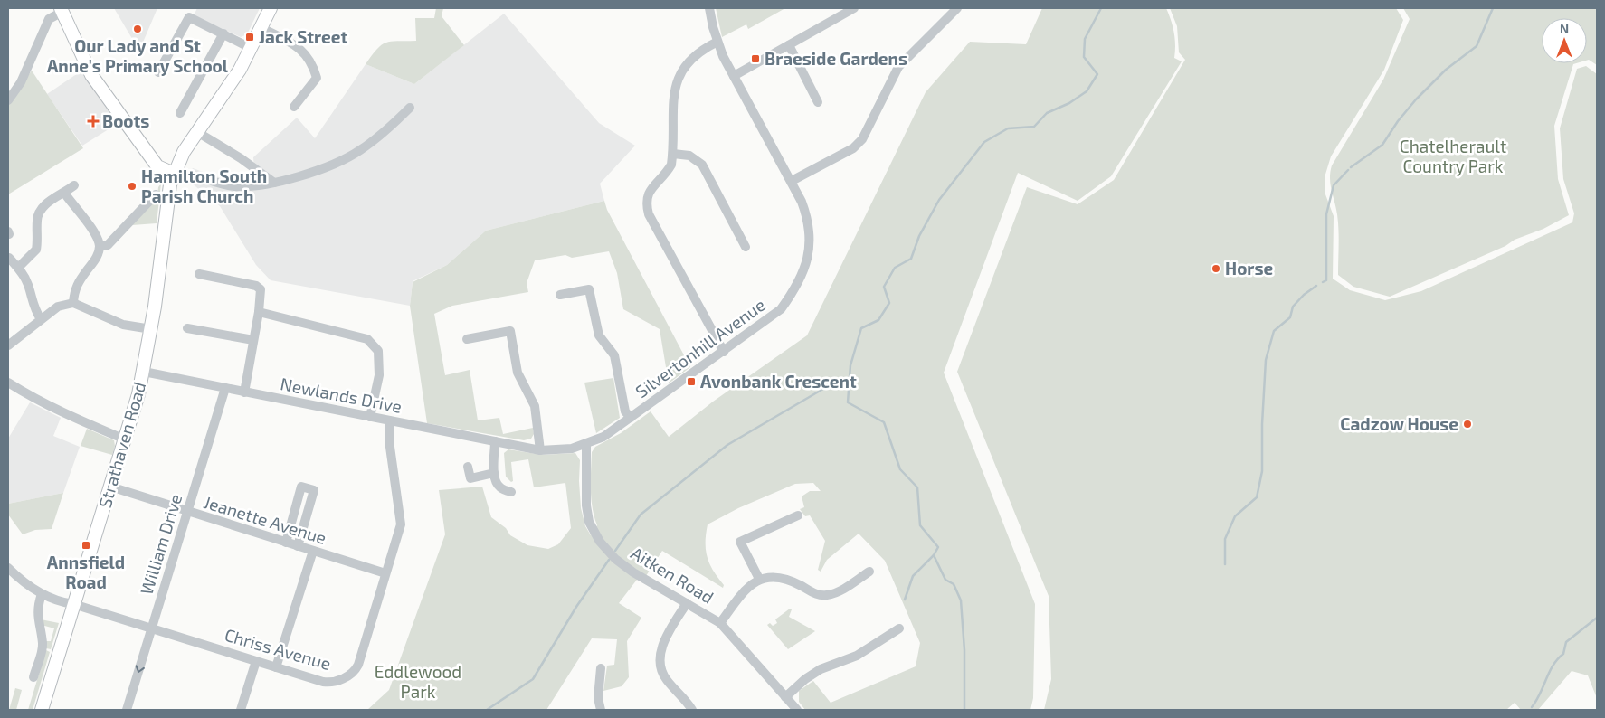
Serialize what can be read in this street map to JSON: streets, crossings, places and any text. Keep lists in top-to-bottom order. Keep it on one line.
{"streets":{"main road":["Strathaven Road"],"street":["Silvertonhill Avenue","Newlands Drive","Jeanette Avenue","William Drive","Aitken Road","Chriss Avenue"]},"crossings":[["Silvertonhill Avenue","Newlands Drive"],["Silvertonhill Avenue","Aitken Road"],["Newlands Drive","Strathaven Road"],["Newlands Drive","William Drive"],["Newlands Drive","Chriss Avenue"],["Strathaven Road","Jeanette Avenue"],["Strathaven Road","Chriss Avenue"],["Jeanette Avenue","William Drive"],["Jeanette Avenue","Chriss Avenue"],["William Drive","Chriss Avenue"]],"parks":["Chatelherault Country Park","Eddlewood Park"],"places":{"other":["Our Lady and St Anne's Primary School","Hamilton South Parish Church","Horse","Cadzow House"],"transit":["Jack Street","Braeside Gardens","Avonbank Crescent","Annsfield Road"],"health":["Boots"]},"north":"top"}
